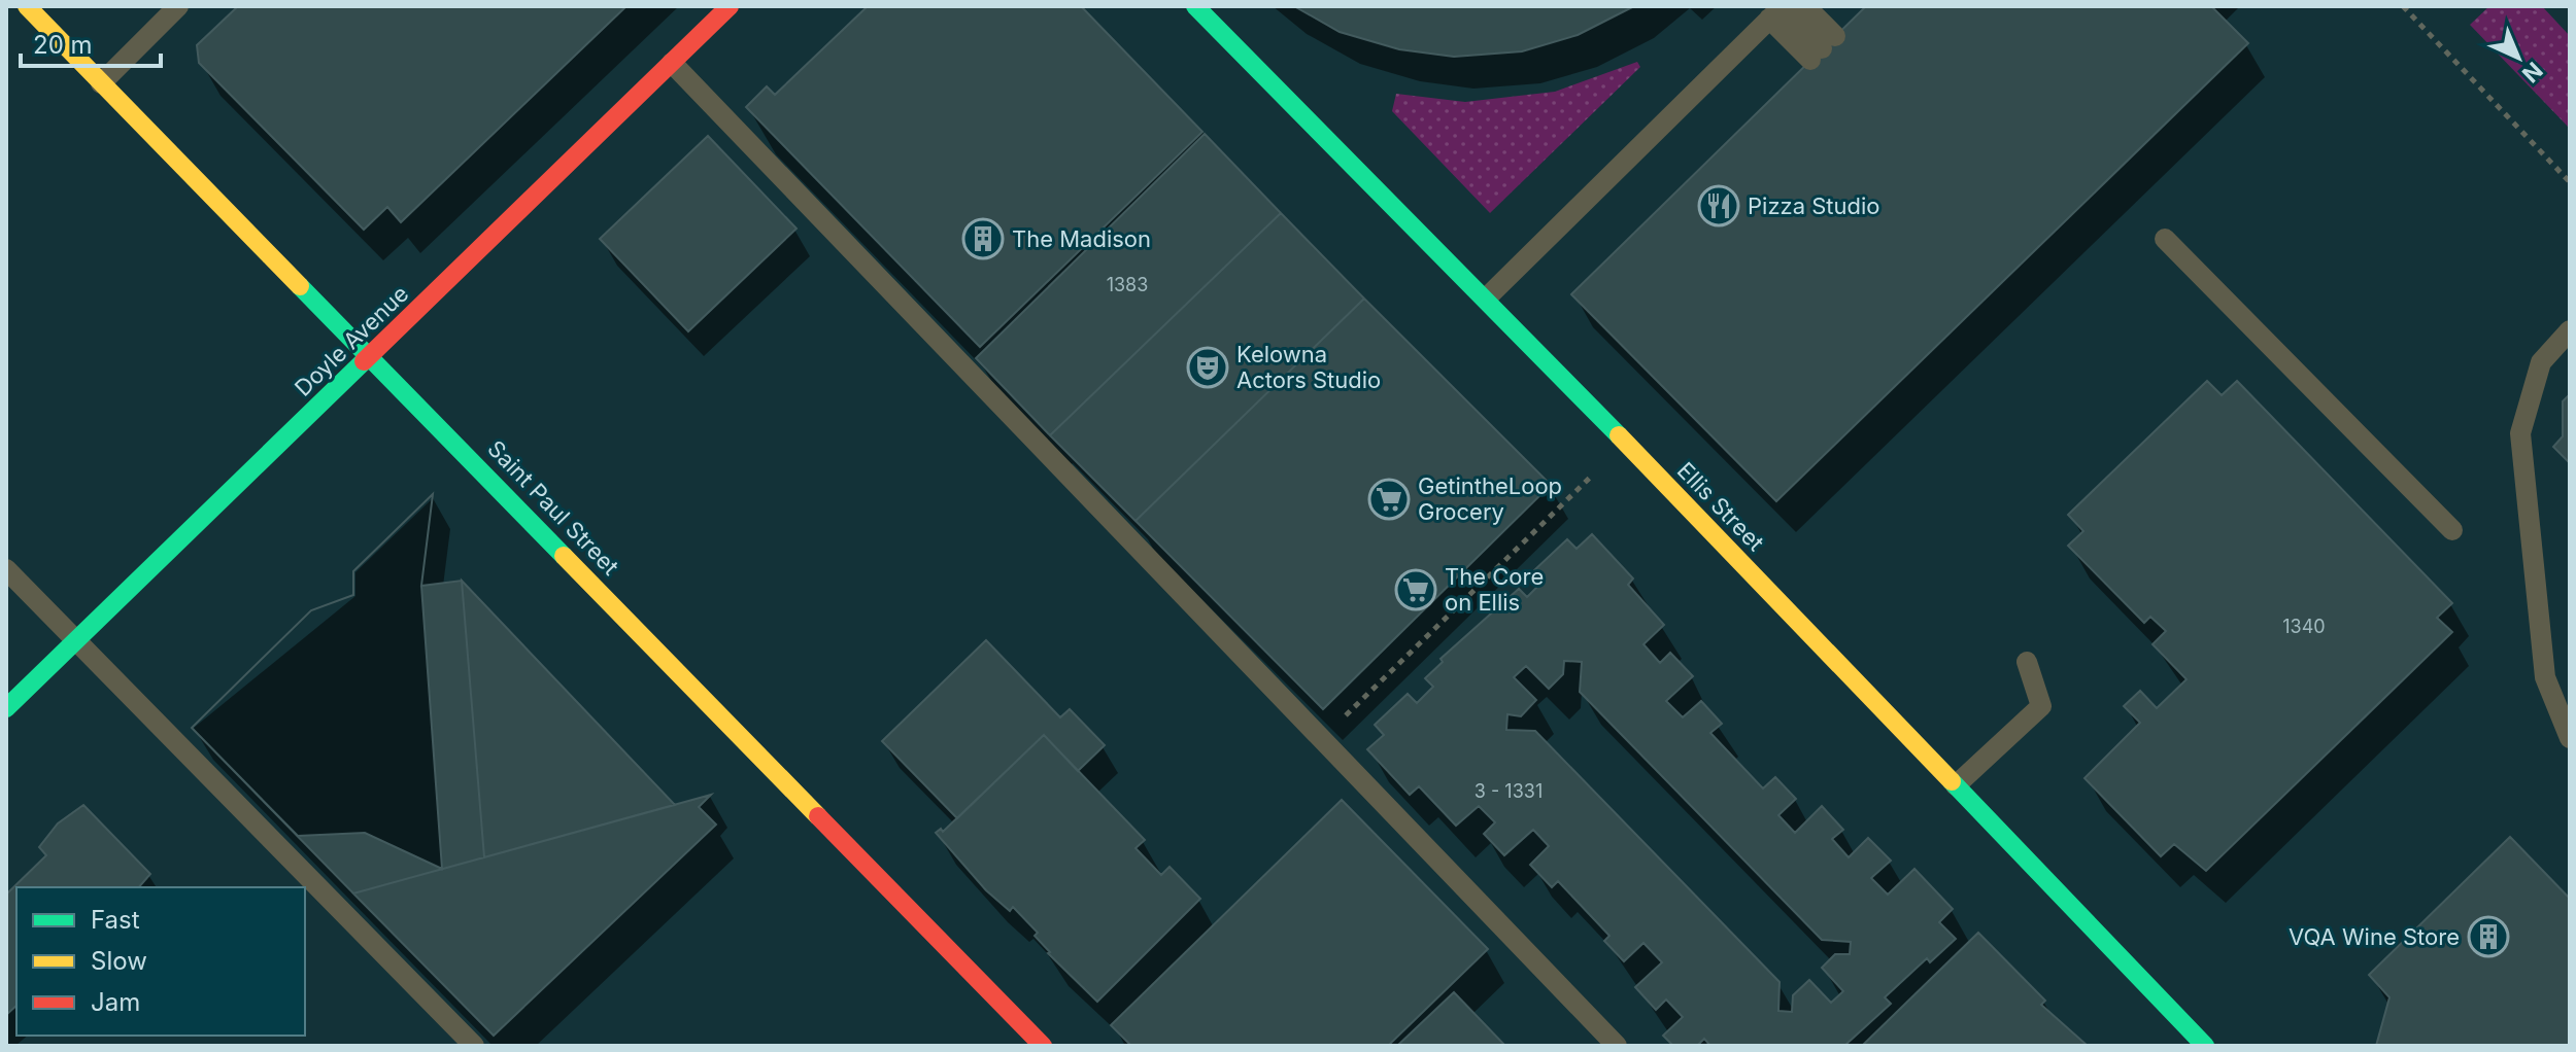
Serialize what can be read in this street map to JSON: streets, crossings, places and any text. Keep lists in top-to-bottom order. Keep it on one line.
{"streets":{"street":["Doyle Avenue","Ellis Street","Saint Paul Street"]},"crossings":[["Doyle Avenue","Saint Paul Street"]],"places":{"restaurant":["Pizza Studio"],"building":["The Madison","VQA Wine Store"],"theatre":["Kelowna Actors Studio"],"supermarket":["GetintheLoop Grocery","The Core on Ellis"]},"house_numbers":["1383","1340","3 - 1331"],"legend":["Fast","Slow","Jam"],"scale_bar":"20 m","north":"bottom right"}
